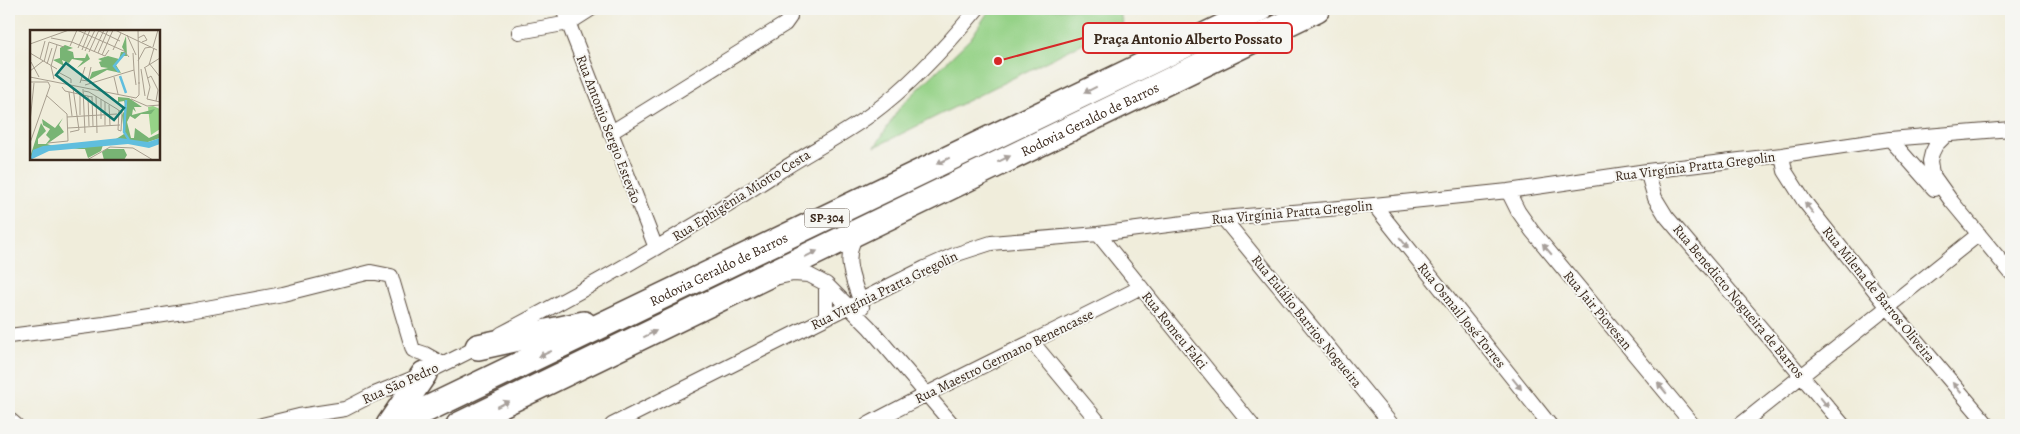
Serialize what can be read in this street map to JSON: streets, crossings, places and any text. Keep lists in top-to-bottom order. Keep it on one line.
{"streets":{"highway":["Rodovia Geraldo de Barros","SP-304"],"street":["Rua Antonio Sergio Estevão","Rua Virgínia Pratta Gregolin","Rua Ephigênia Miotto Cesta","Rua Milena de Barros Oliveira","Rua Benedicto Nogueira de Barros","Rua Jair Piovesan","Rua Osmail José Torres","Rua Eulálio Barrios Nogueira","Rua Romeu Falci","Rua Maestro Germano Benencasse","Rua São Pedro"]},"crossings":[["Rua Antonio Sergio Estevão","Rua Ephigênia Miotto Cesta"],["Rua Virgínia Pratta Gregolin","Rua Milena de Barros Oliveira"],["Rua Virgínia Pratta Gregolin","Rua Benedicto Nogueira de Barros"],["Rua Virgínia Pratta Gregolin","Rua Jair Piovesan"],["Rua Virgínia Pratta Gregolin","Rua Osmail José Torres"],["Rua Virgínia Pratta Gregolin","Rua Eulálio Barrios Nogueira"],["Rua Virgínia Pratta Gregolin","Rua Romeu Falci"],["Rua Ephigênia Miotto Cesta","Rua São Pedro"],["Rua Romeu Falci","Rua Maestro Germano Benencasse"]],"one_way":["Rua Jair Piovesan","Rua Osmail José Torres"],"places":["Praça Antonio Alberto Possato"]}
